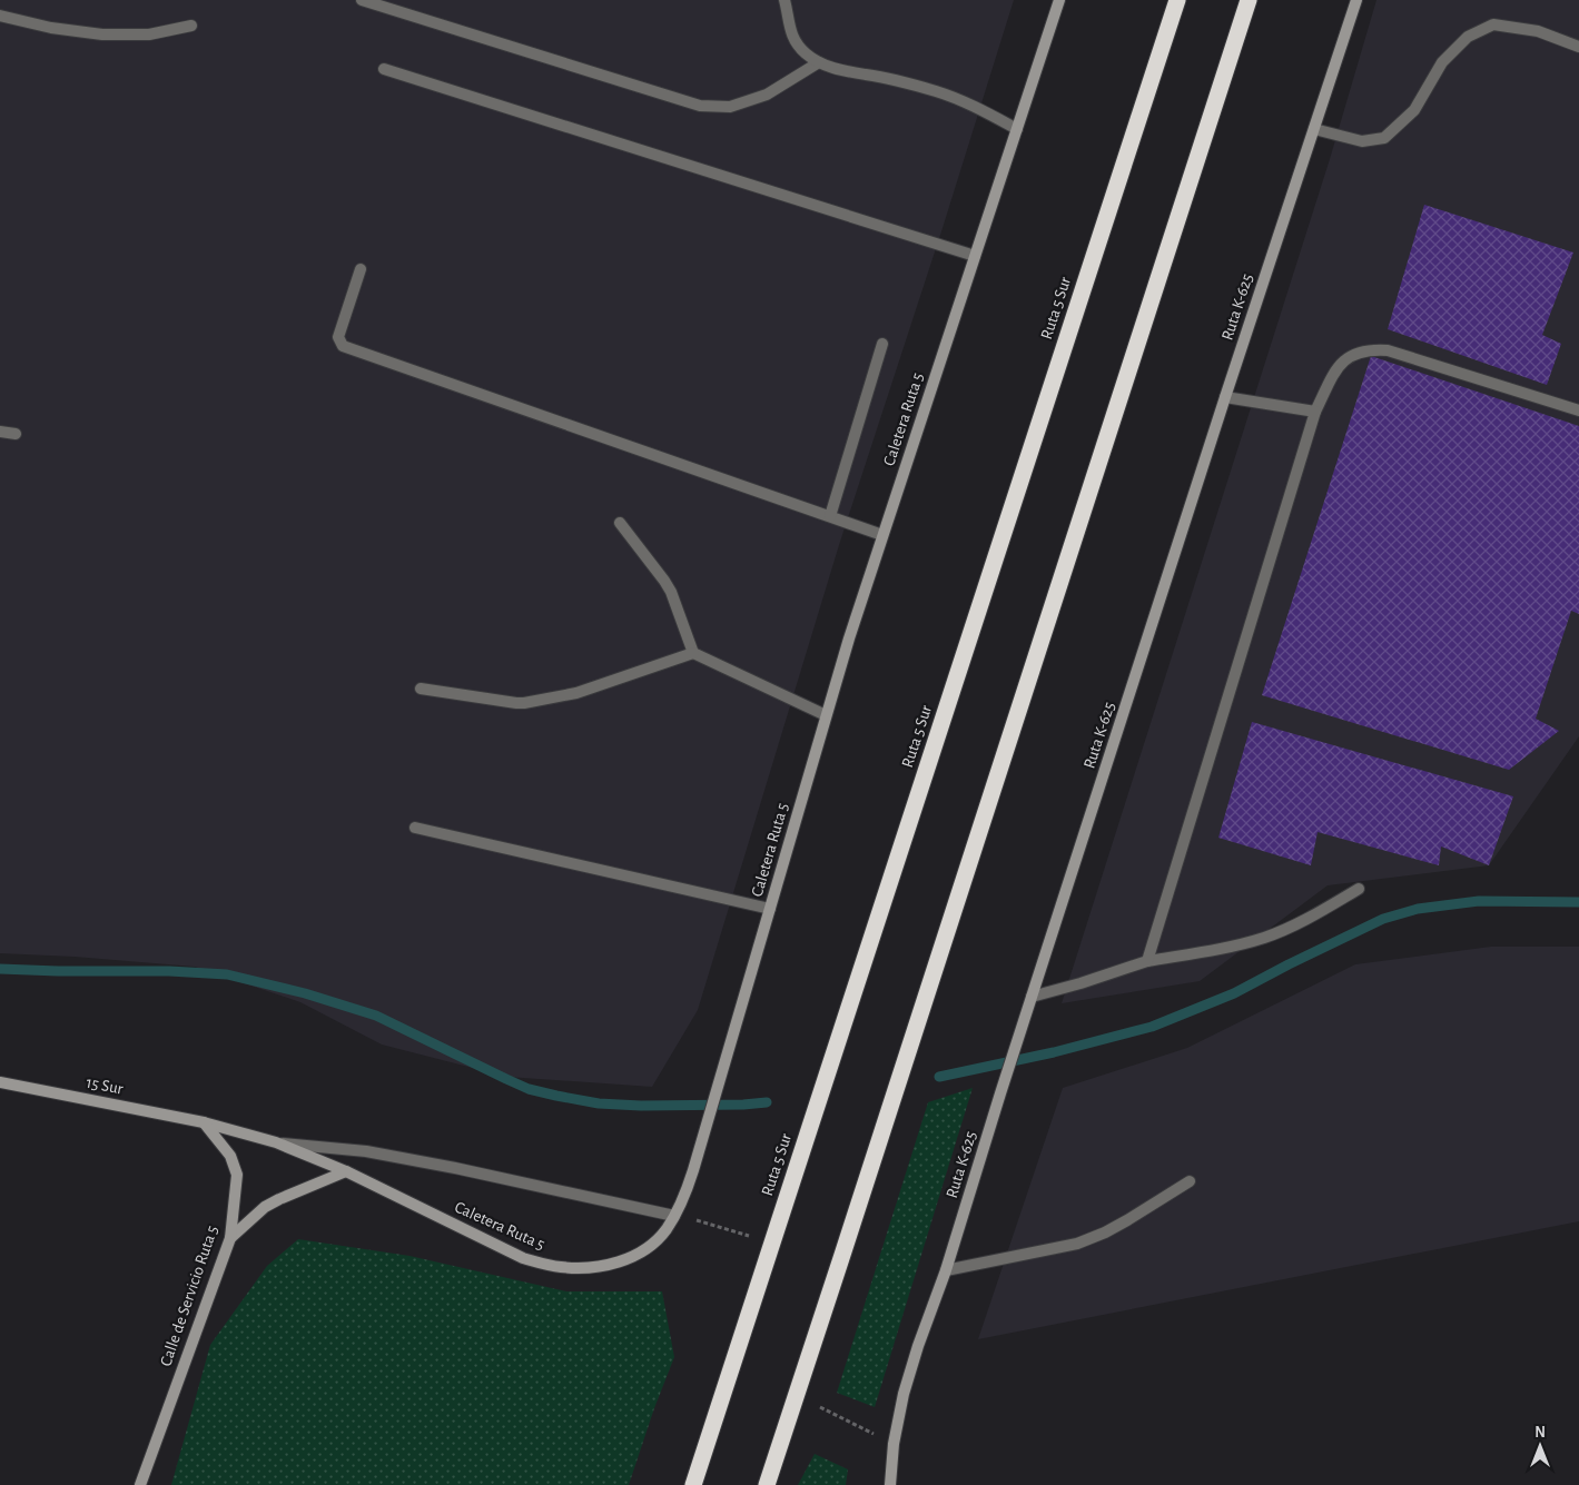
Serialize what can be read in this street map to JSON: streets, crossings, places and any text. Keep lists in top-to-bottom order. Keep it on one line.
{"streets":{"highway":["Ruta 5 Sur"],"main road":["Ruta K-625","Caletera Ruta 5","15 Sur","Calle de Servicio Ruta 5"]},"crossings":[["Caletera Ruta 5","15 Sur"],["Caletera Ruta 5","Calle de Servicio Ruta 5"],["15 Sur","Calle de Servicio Ruta 5"]],"north":"top"}
